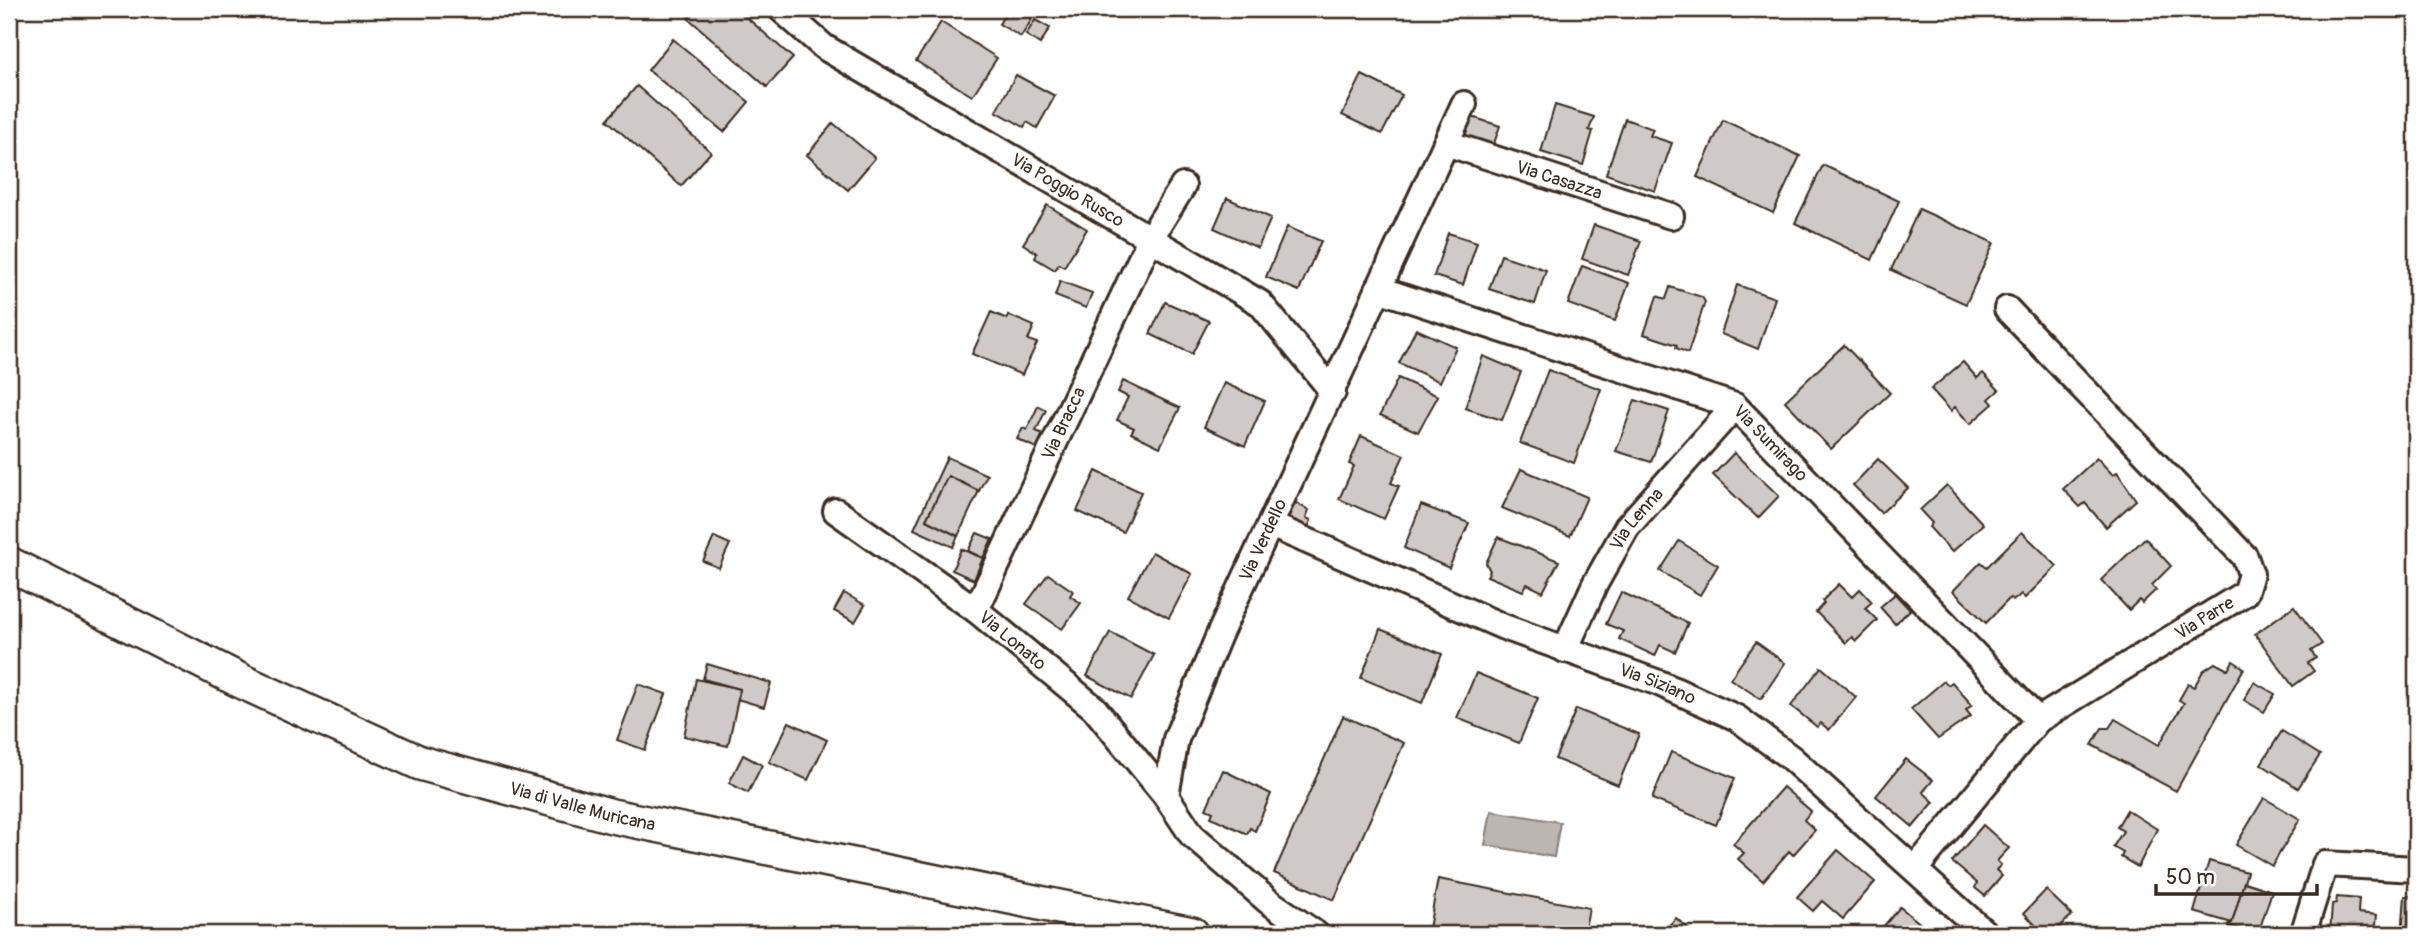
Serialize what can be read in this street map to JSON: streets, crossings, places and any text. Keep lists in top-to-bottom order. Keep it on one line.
{"streets":{"street":["Via Casazza","Via Poggio Rusco","Via Bracca","Via Sumirago","Via Lenna","Via Verdello","Via Parre","Via Lonato","Via Siziano","Via di Valle Muricana"]},"crossings":[["Via Casazza","Via Verdello"],["Via Poggio Rusco","Via Bracca"],["Via Poggio Rusco","Via Verdello"],["Via Bracca","Via Lonato"],["Via Sumirago","Via Lenna"],["Via Sumirago","Via Verdello"],["Via Sumirago","Via Parre"],["Via Lenna","Via Siziano"],["Via Verdello","Via Lonato"],["Via Verdello","Via Siziano"],["Via Parre","Via Siziano"]],"scale_bar":"50 m"}
